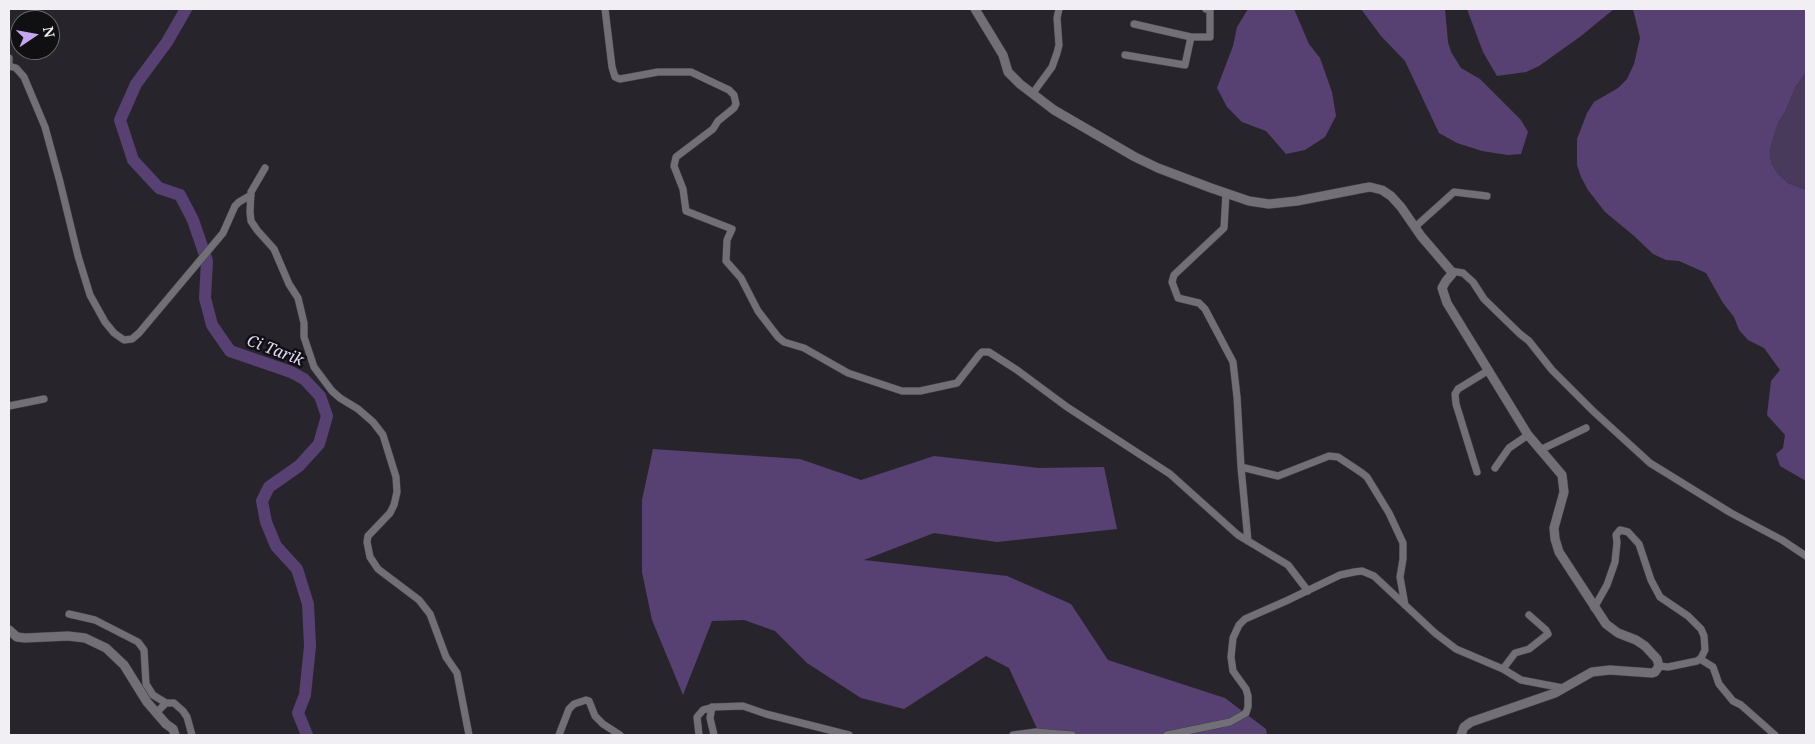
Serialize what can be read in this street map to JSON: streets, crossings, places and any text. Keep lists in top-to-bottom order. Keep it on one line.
{"water":["Ci Tarik"],"north":"right"}
